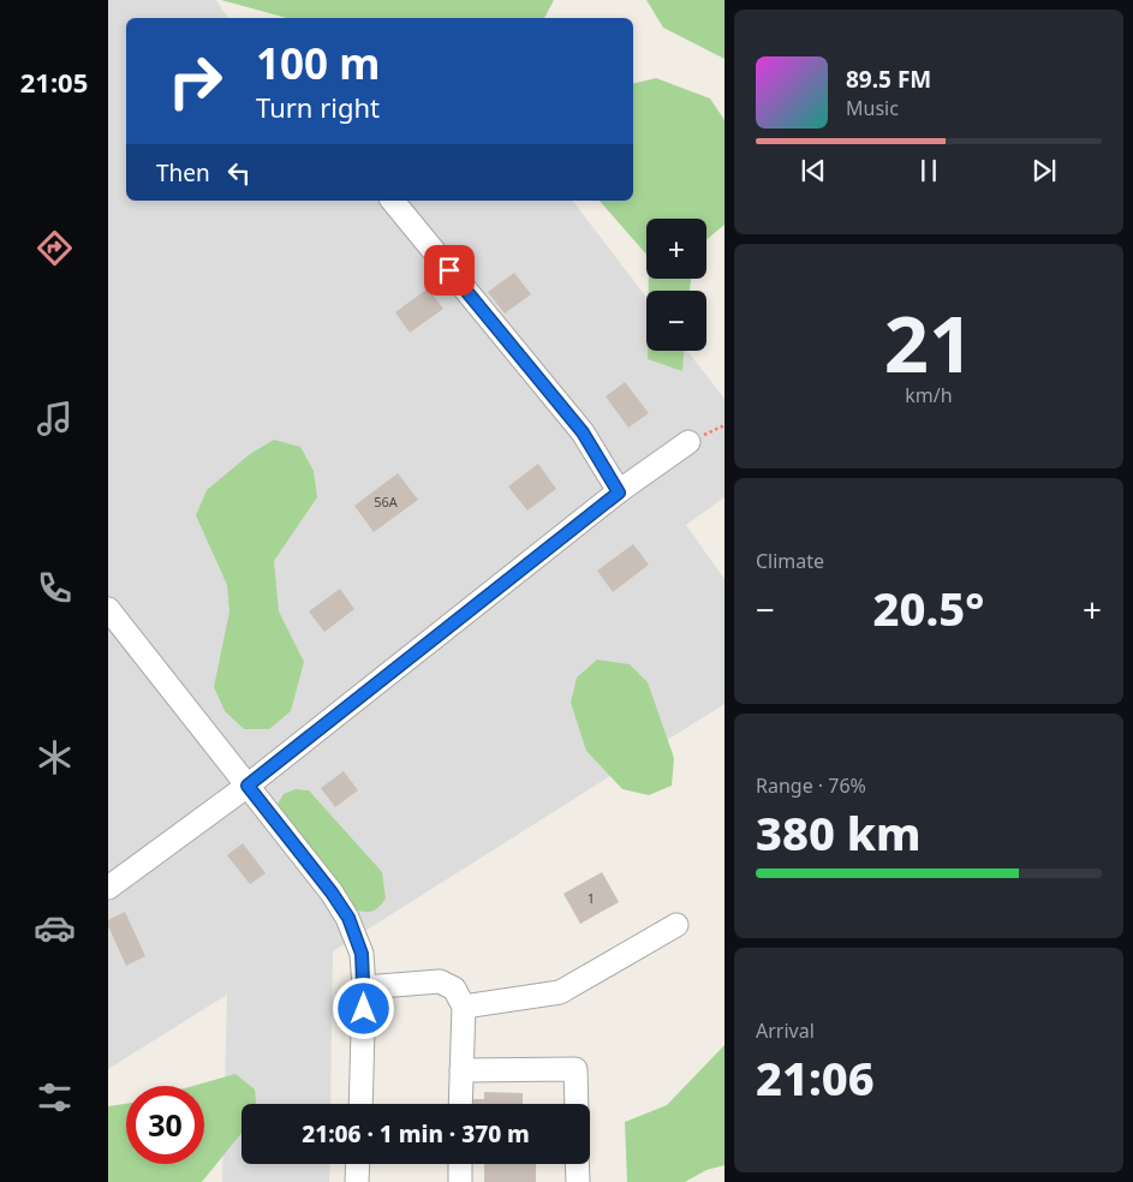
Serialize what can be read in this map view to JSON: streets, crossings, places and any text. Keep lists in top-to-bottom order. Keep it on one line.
{"house_numbers":["56А","1"],"page":{"tabs":"21:05","turn":["100 m","Turn right"],"song":["89.5 FM","Music"],"then":"Then","map_buttons":["+","−"],"tile":[["21","km/h"],"Climate",["Range · 76%","380 km"],["Arrival","21:06"]],"heat":["−","20.5°","+"],"limit":"30","trip":"21:06 · 1 min · 370 m"}}
